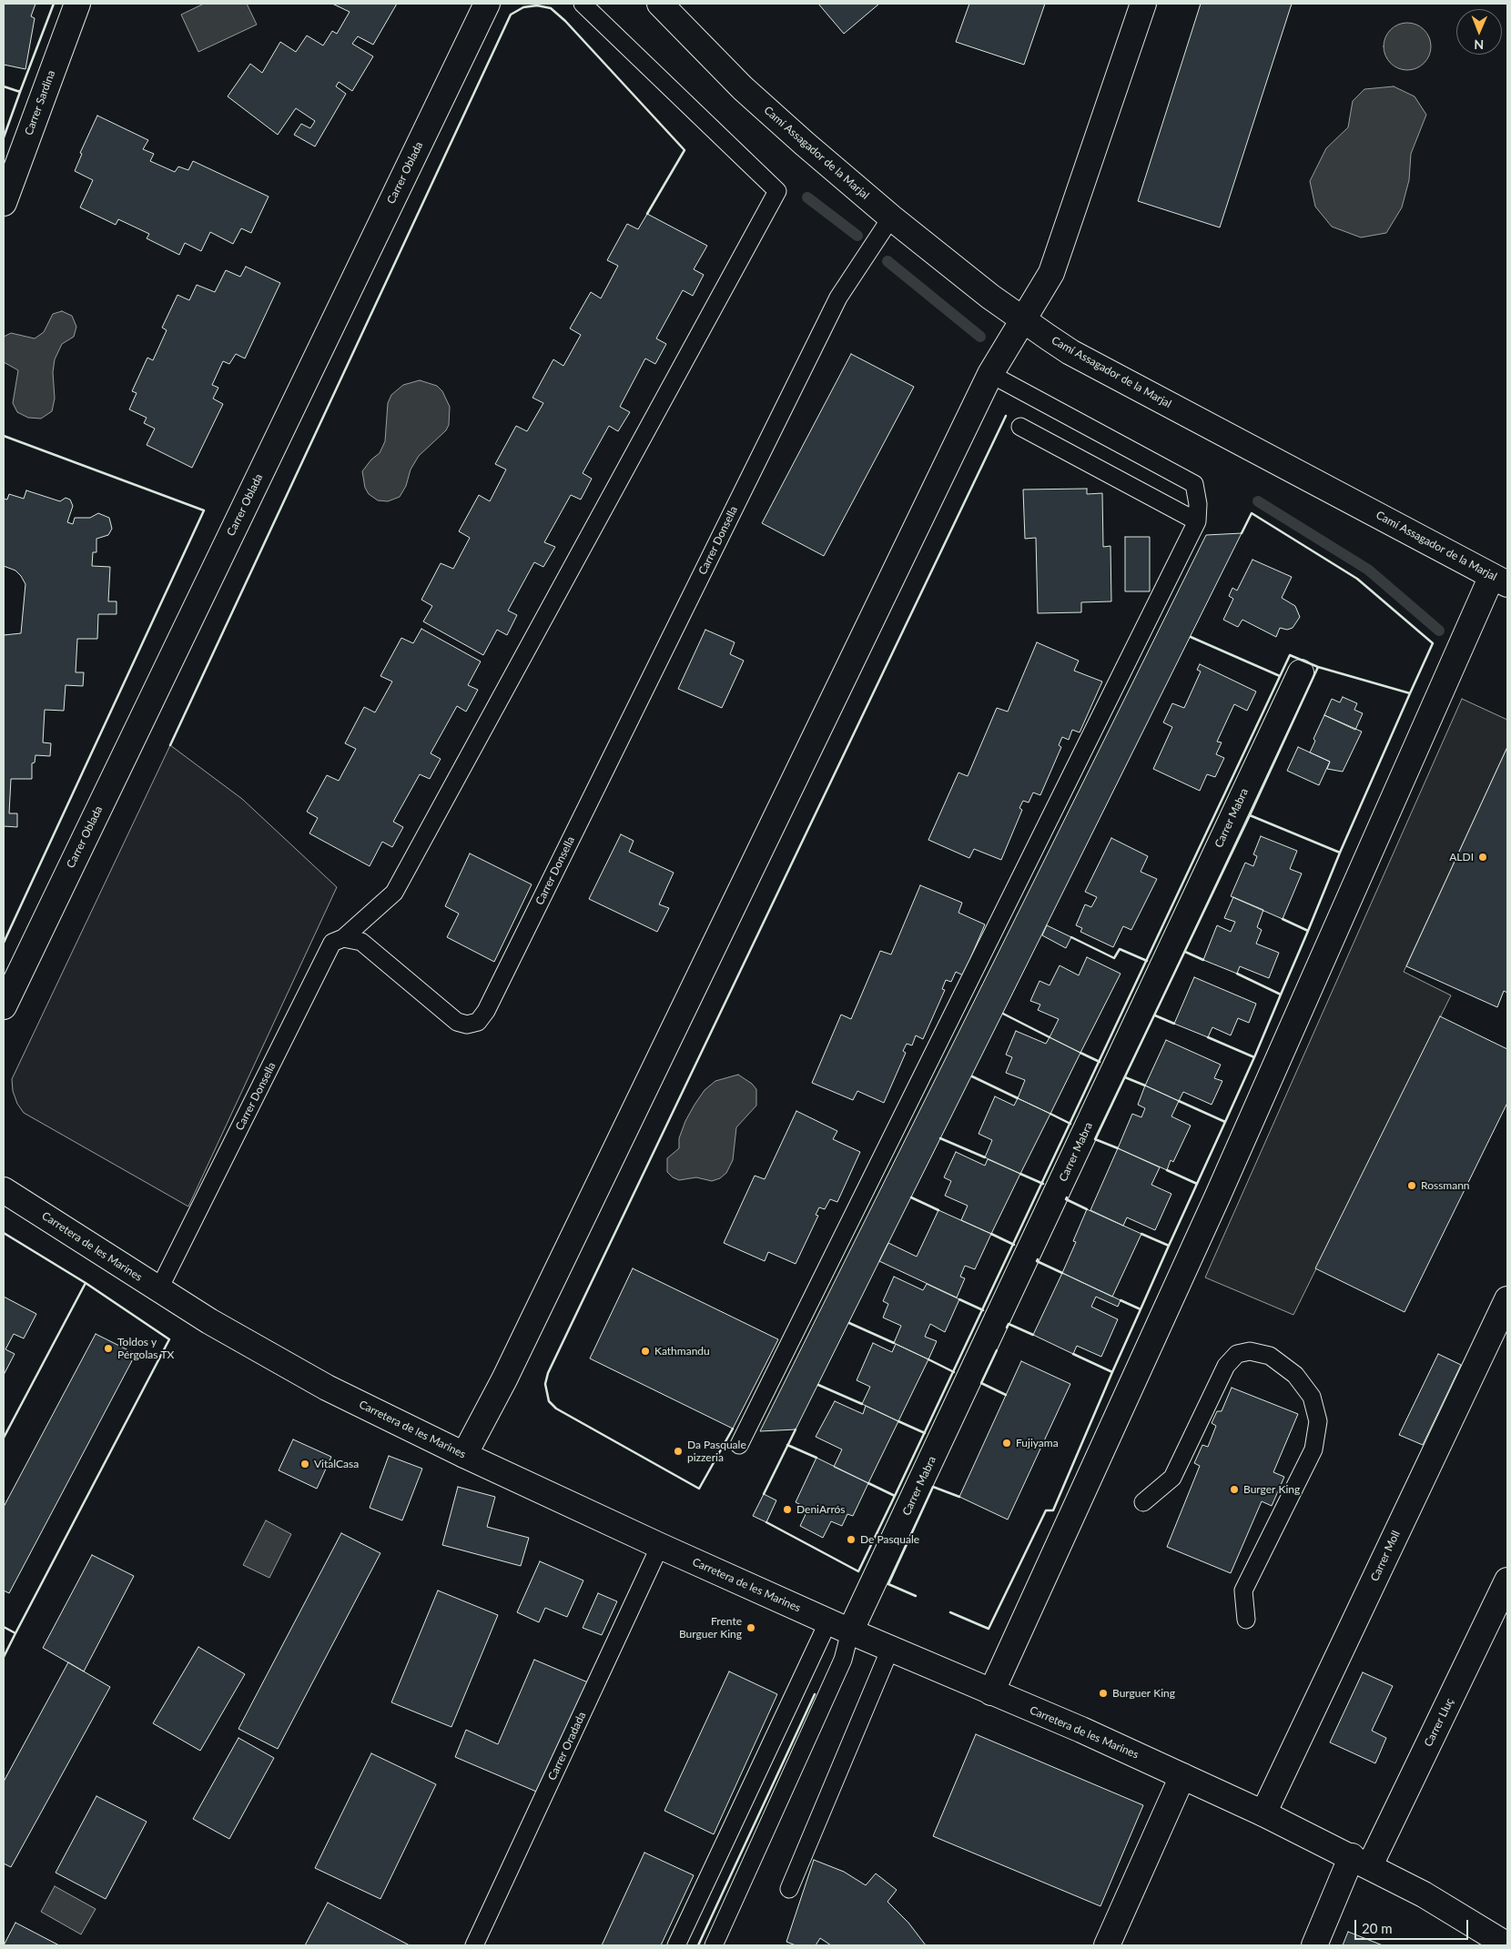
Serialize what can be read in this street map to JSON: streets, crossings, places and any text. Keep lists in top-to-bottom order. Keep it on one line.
{"streets":{"street":["Carrer Sardina","Camí Assagador de la Marjal","Carrer Oblada","Carrer Mabra","Carretera de les Marines","Carrer Moll","Carrer Lluç"],"lane":["Carrer Donsella","Carrer Oradada"]},"crossings":[["Camí Assagador de la Marjal","Carrer Donsella"],["Carrer Donsella","Carretera de les Marines"],["Carrer Mabra","Carretera de les Marines"],["Carretera de les Marines","Carrer Moll"],["Carretera de les Marines","Carrer Lluç"],["Carretera de les Marines","Carrer Oradada"]],"places":["ALDI","Rossmann","Toldos y Pérgolas TX","Kathmandu","Fujiyama","Da Pasquale pizzeria","VitalCasa","Burger King","DeniArrós","De Pasquale","Frente Burguer King","Burguer King"],"scale_bar":"20 m","north":"bottom"}
